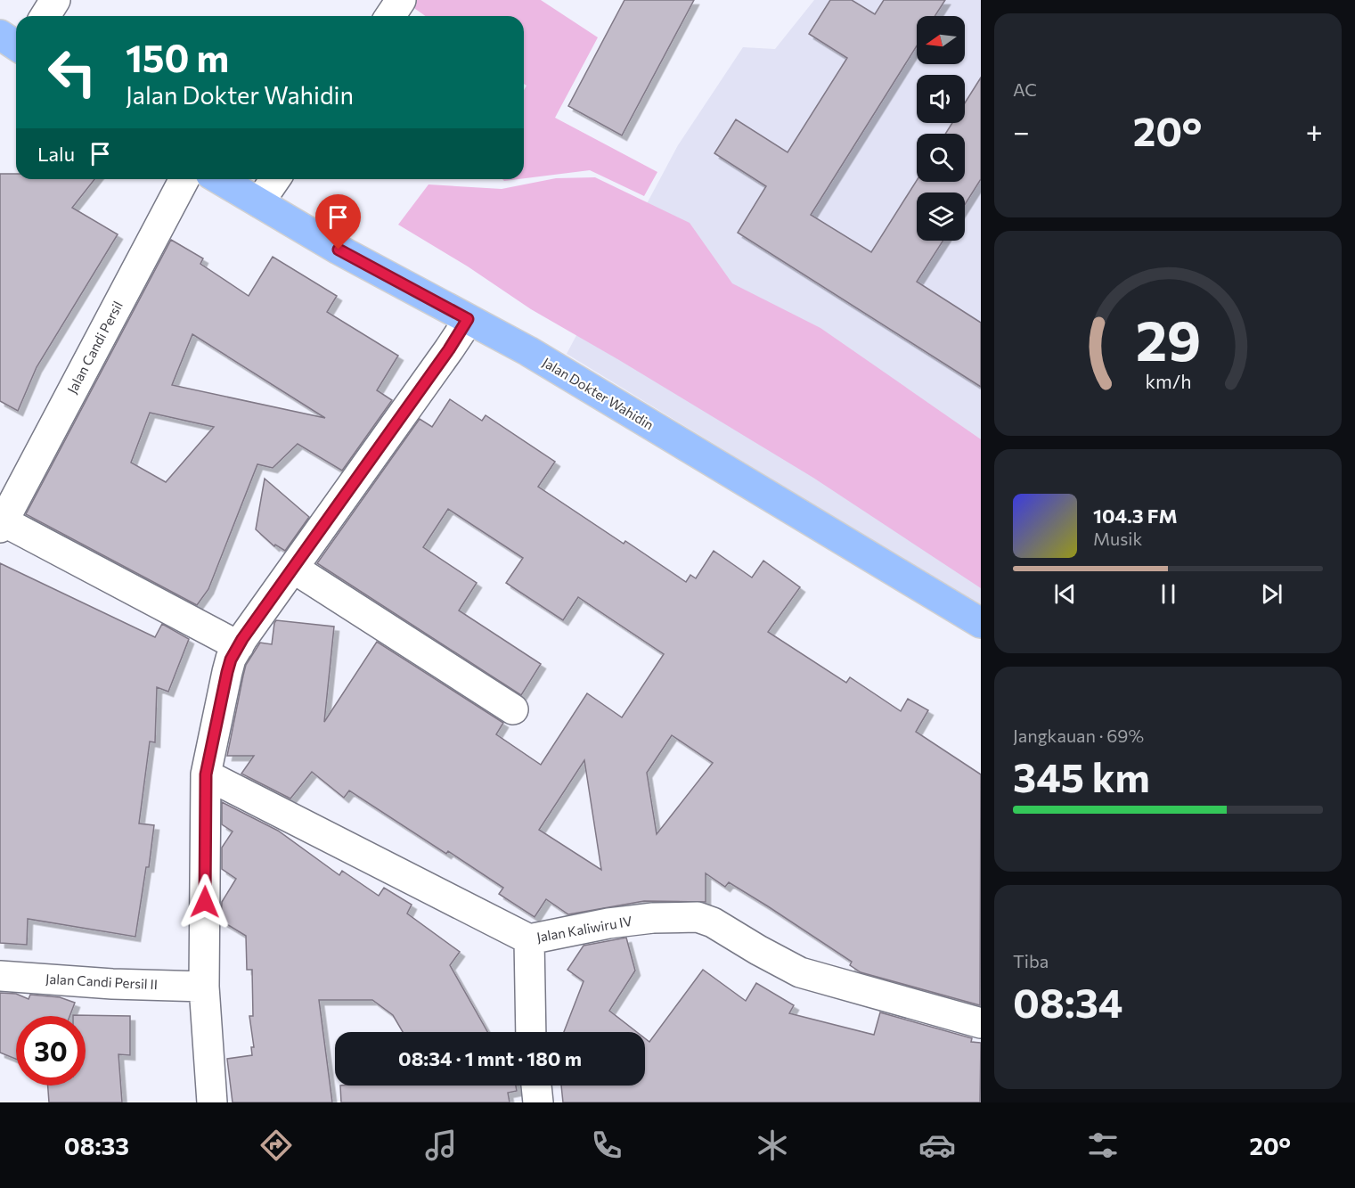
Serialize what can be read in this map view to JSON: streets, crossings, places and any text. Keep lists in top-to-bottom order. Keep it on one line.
{"streets":{"highway":["Jalan Dokter Wahidin"],"street":["Jalan Candi Persil","Jalan Kaliwiru IV","Jalan Candi Persil II"]},"north":"left","page":{"tile":["AC",["Jangkauan · 69%","345 km"],["Tiba","08:34"]],"turn":["150 m","Jalan Dokter Wahidin"],"heat":["−","20°","+"],"then":"Lalu","song":["104.3 FM","Musik"],"limit":"30","trip":"08:34 · 1 mnt · 180 m","tabs":["08:33","20°"],"gauge":["29","km/h"]}}
